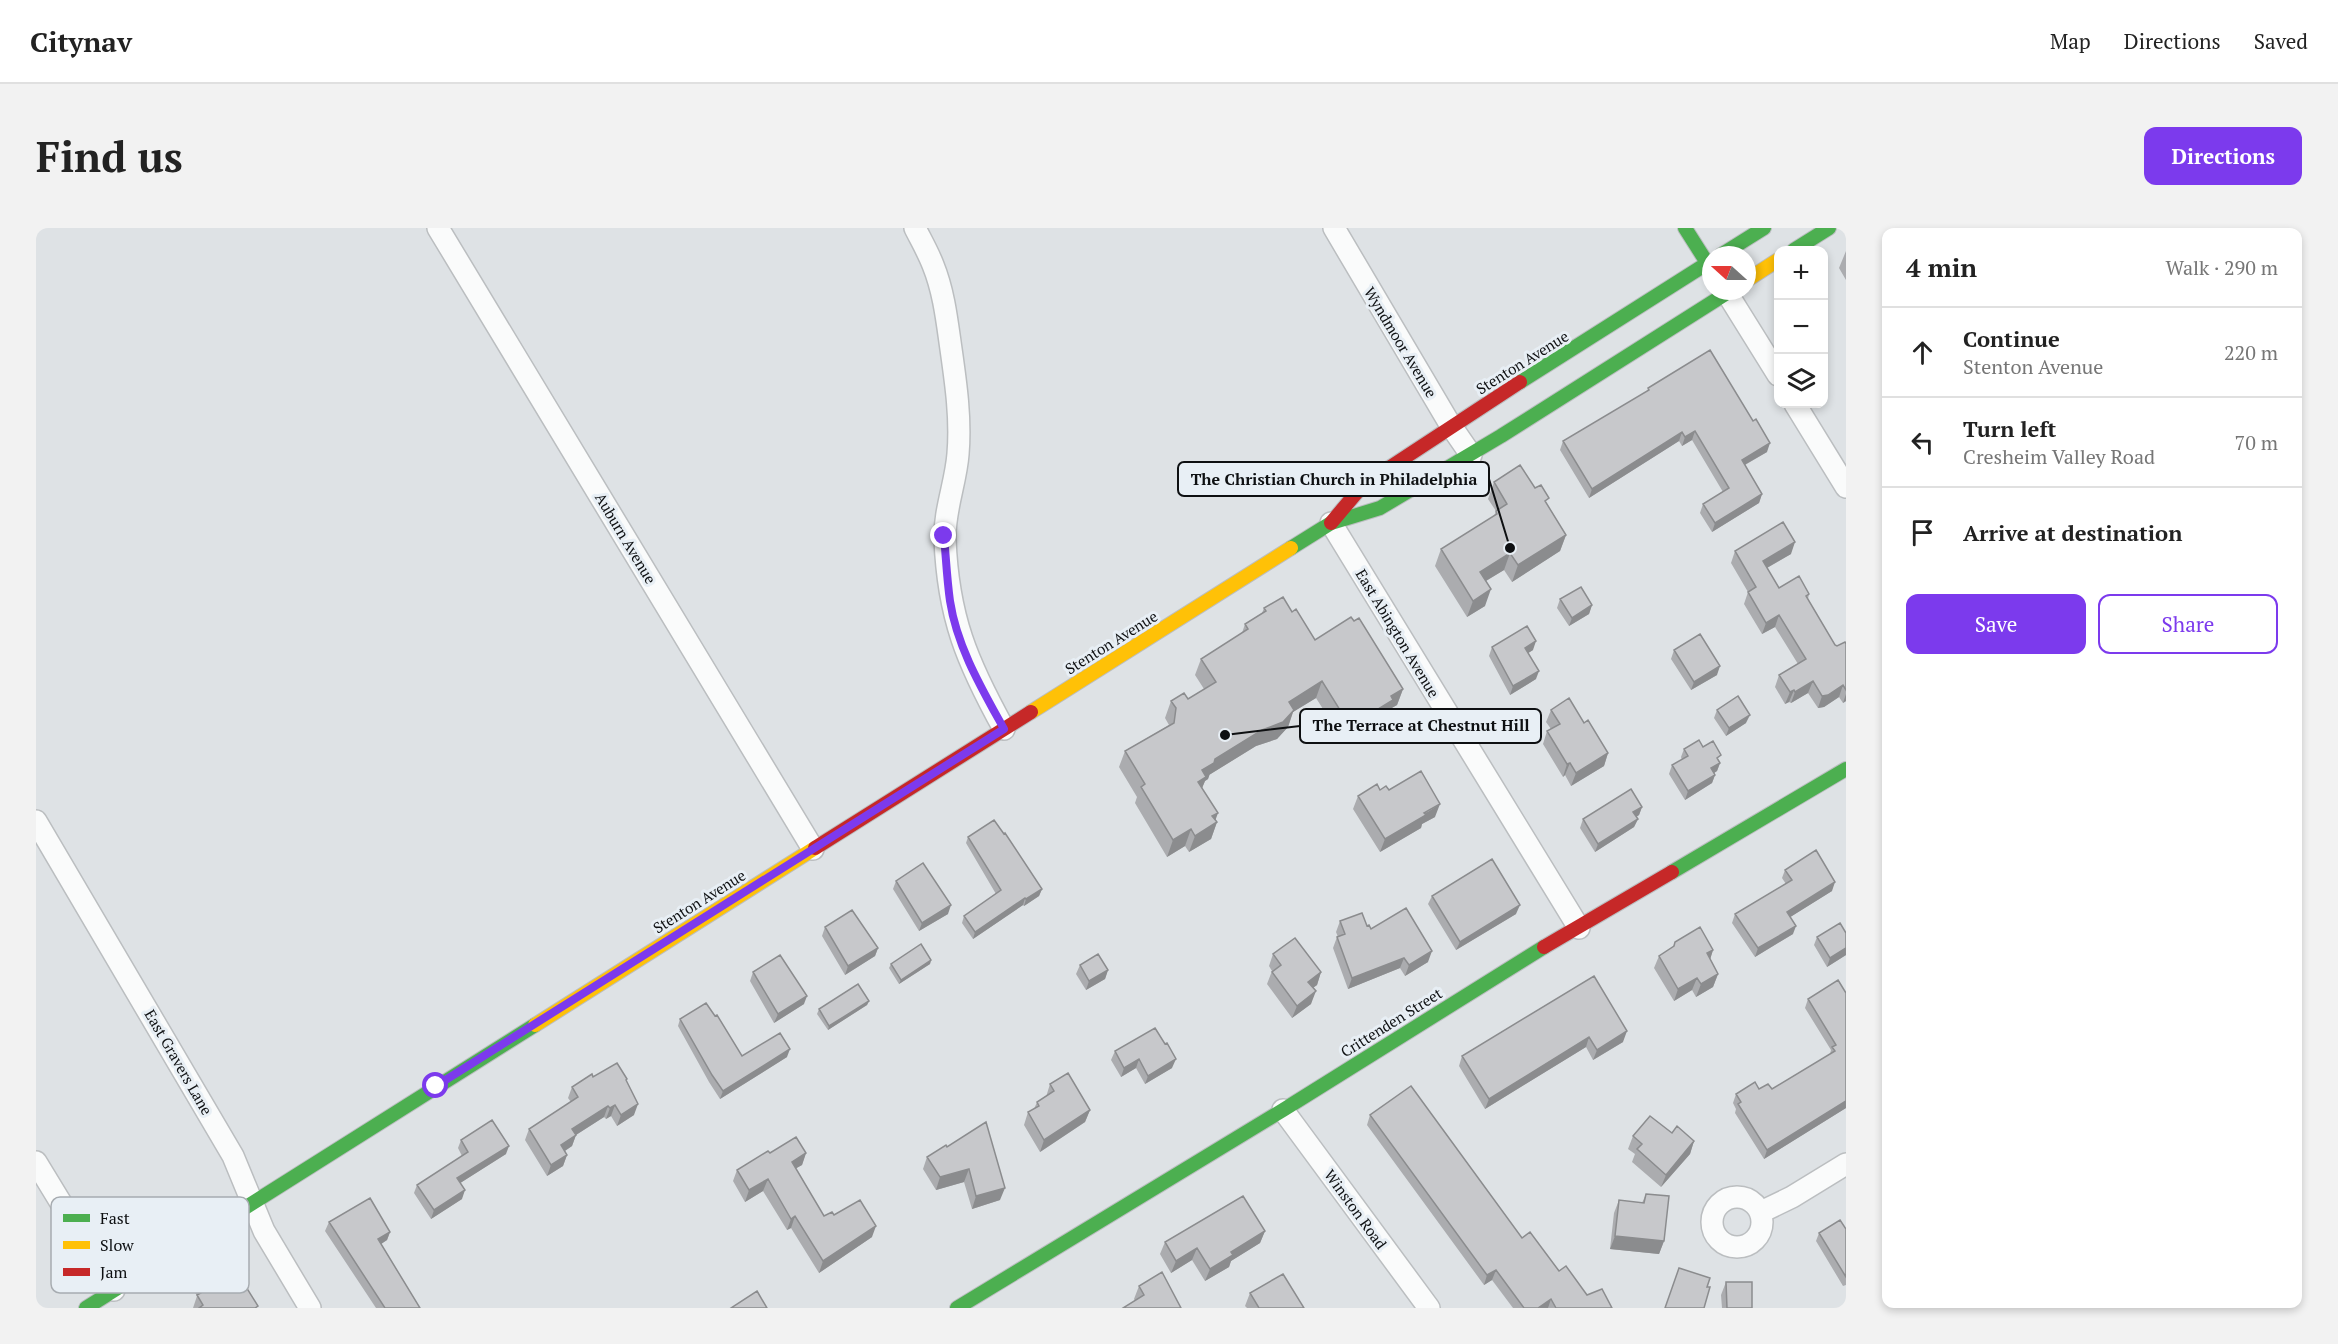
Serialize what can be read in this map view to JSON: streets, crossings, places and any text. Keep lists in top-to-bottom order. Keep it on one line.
{"streets":{"main road":["Stenton Avenue","Crittenden Street"],"street":["Wyndmoor Avenue","Auburn Avenue","East Abington Avenue","East Gravers Lane","Winston Road"]},"crossings":[["Wyndmoor Avenue","Stenton Avenue"],["Stenton Avenue","Auburn Avenue"],["Stenton Avenue","East Abington Avenue"],["Stenton Avenue","East Gravers Lane"],["East Abington Avenue","Crittenden Street"],["Crittenden Street","Winston Road"]],"places":["The Christian Church in Philadelphia","The Terrace at Chestnut Hill"],"legend":["Fast","Slow","Jam"],"north":"left","page":{"header":"Citynav","nav":["Map","Directions","Saved"],"buttons":["Directions",["Save","Share"]],"title":"Find us","heading":["4 min","Walk · 290 m"],"map_buttons":["+","−"],"list":[["Continue","Stenton Avenue","220 m"],["Turn left","Cresheim Valley Road","70 m"],"Arrive at destination"]}}
